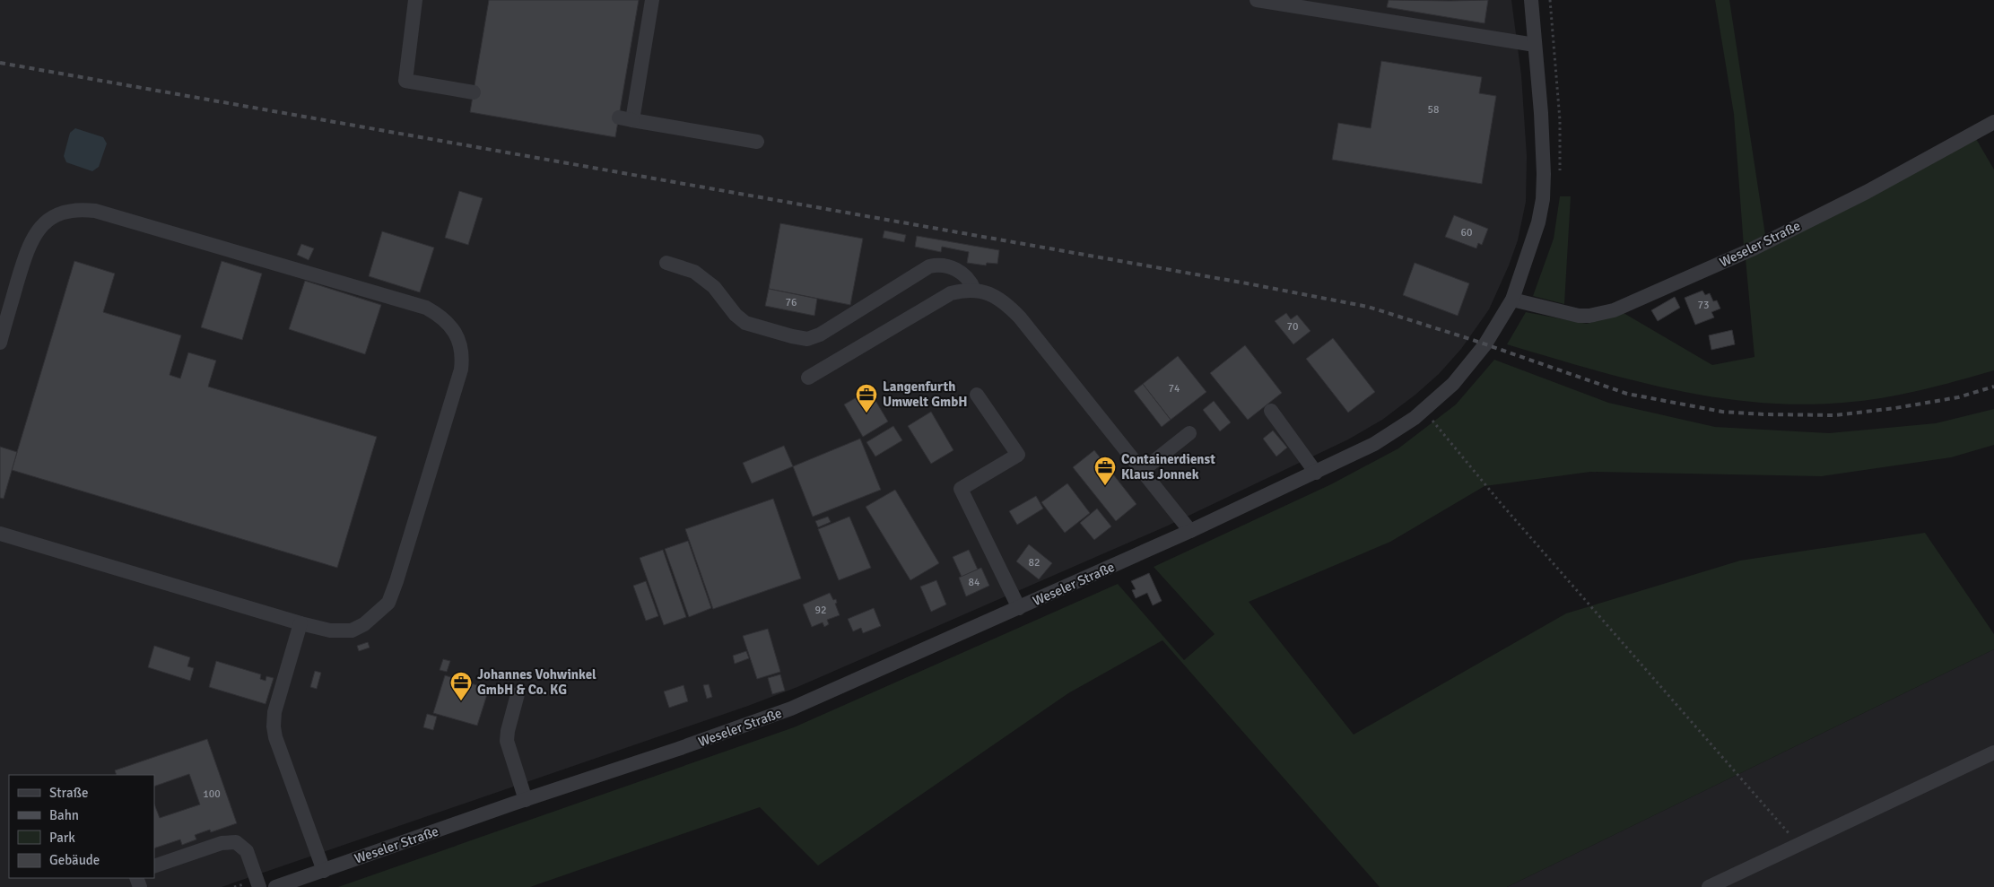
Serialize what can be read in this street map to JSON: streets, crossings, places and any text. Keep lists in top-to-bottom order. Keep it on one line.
{"streets":{"street":["Weseler Straße"]},"places":{"office":["Langenfurth Umwelt GmbH","Containerdienst Klaus Jonnek","Johannes Vohwinkel GmbH & Co. KG"]},"house_numbers":["58","60","76","73","70","74","82","84","92","100"],"legend":["Straße","Bahn","Park","Gebäude"]}
